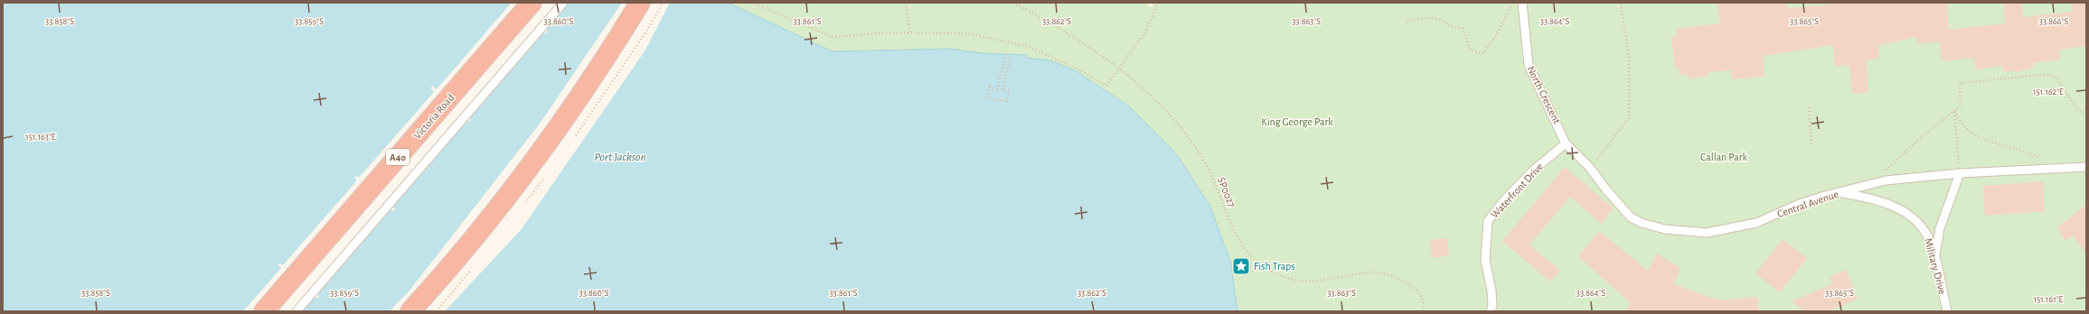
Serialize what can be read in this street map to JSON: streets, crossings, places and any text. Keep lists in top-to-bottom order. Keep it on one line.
{"streets":{"highway":["Victoria Road","A40"],"lane":["North Crescent","Waterfront Drive","Central Avenue","Military Drive"],"path":["SP0027"]},"crossings":[["North Crescent","Waterfront Drive"],["North Crescent","Central Avenue"],["Waterfront Drive","Central Avenue"],["Central Avenue","Military Drive"]],"water":["Port Jackson"],"parks":["King George Park","Callan Park"],"places":{"place":["Fish Traps"]},"coordinates":["33.858°S","33.859°S","33.860°S","33.861°S","33.862°S","33.863°S","33.864°S","33.865°S","33.866°S","151.162°E","151.163°E","151.161°E"]}
